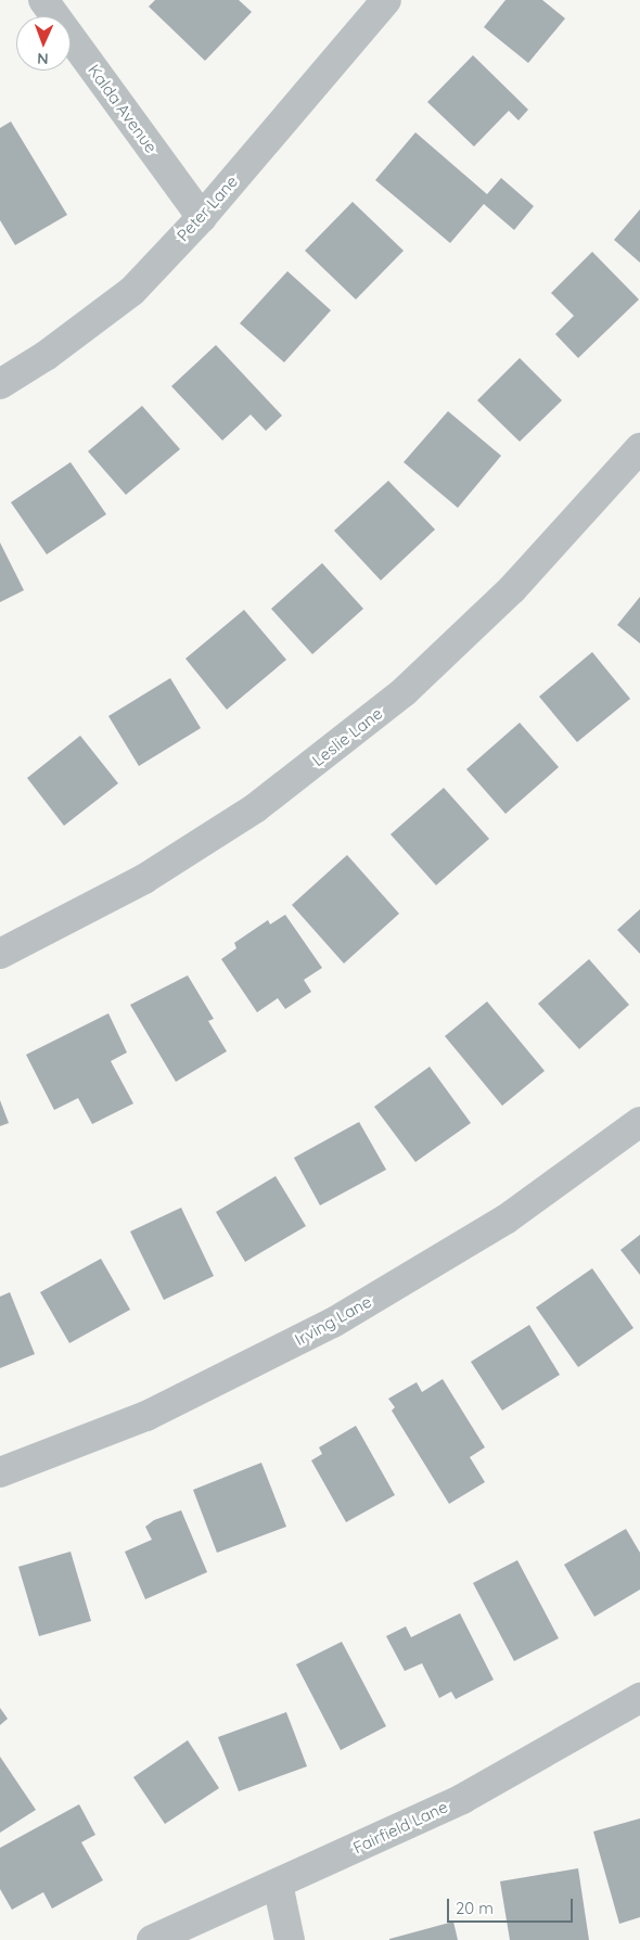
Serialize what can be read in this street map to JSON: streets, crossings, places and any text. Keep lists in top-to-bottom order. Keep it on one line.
{"streets":{"street":["Kalda Avenue","Peter Lane","Leslie Lane","Irving Lane","Fairfield Lane"]},"crossings":[["Kalda Avenue","Peter Lane"]],"scale_bar":"20 m","north":"bottom"}
